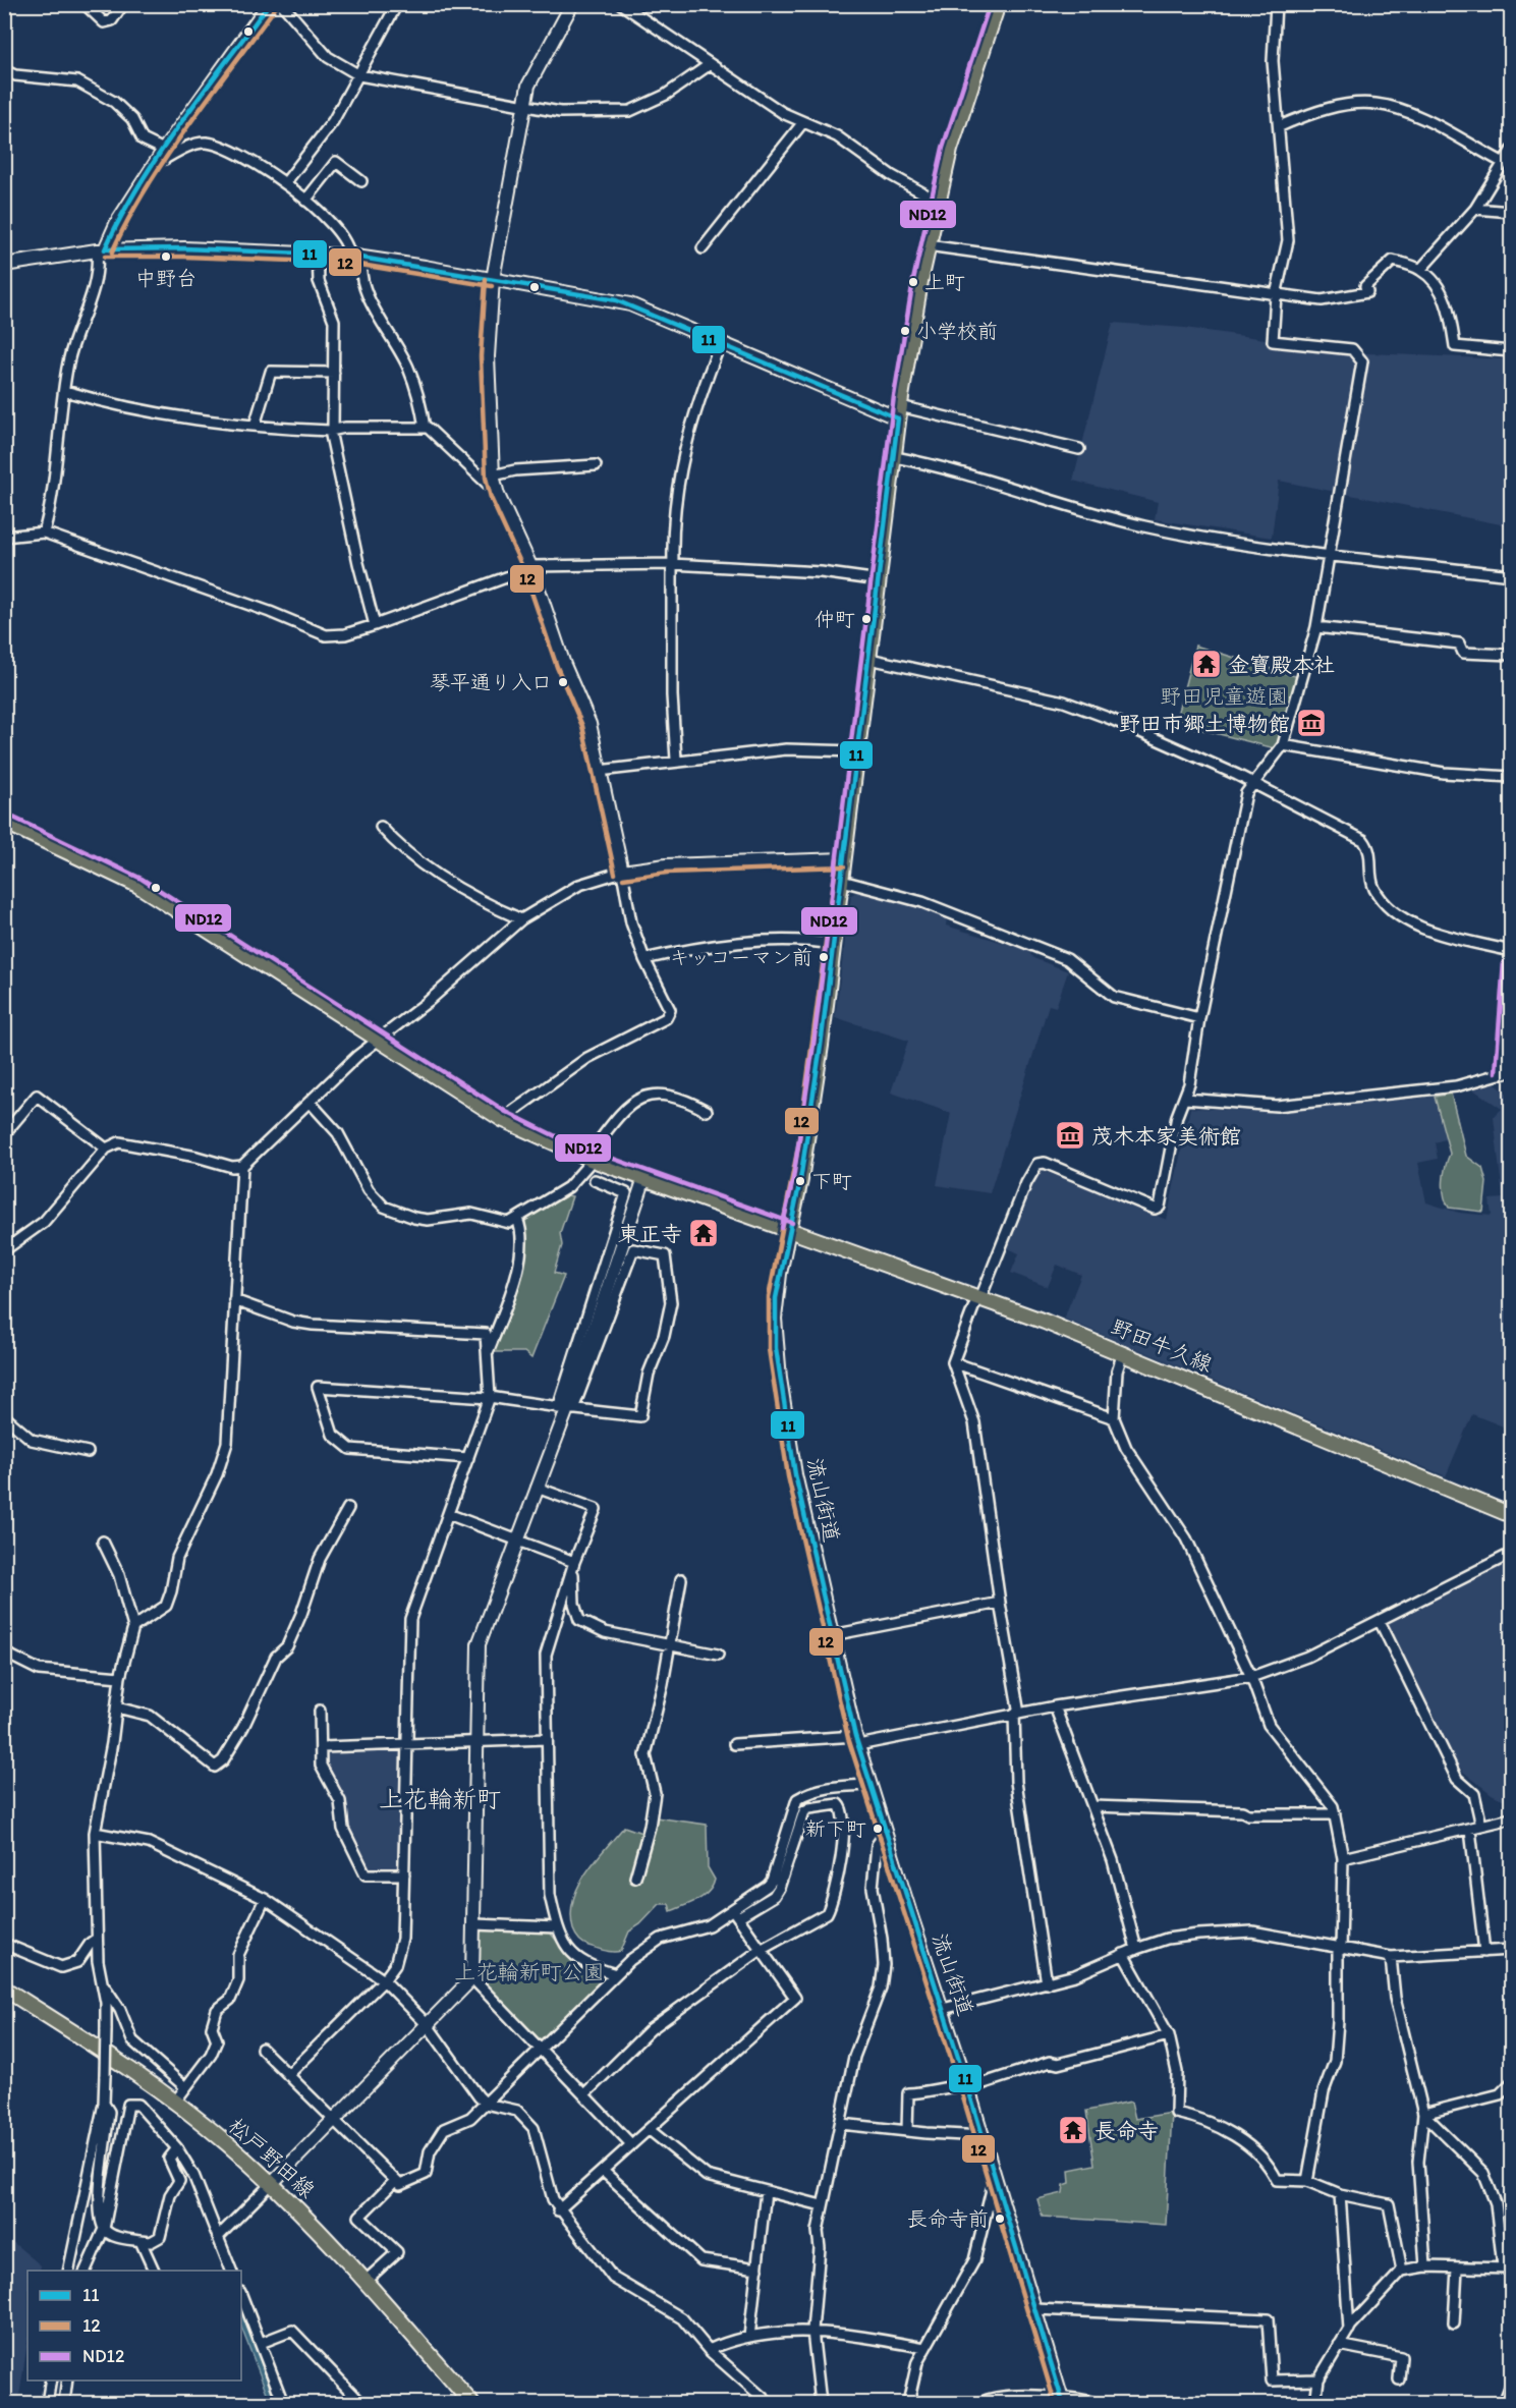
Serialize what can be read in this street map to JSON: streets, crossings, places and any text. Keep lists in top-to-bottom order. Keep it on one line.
{"streets":{"main road":["野田牛久線","流山街道","松戸野田線"]},"crossings":[["野田牛久線","流山街道"]],"districts":["上花輪新町"],"parks":["野田児童遊園","上花輪新町公園"],"places":{"other":["中野台","上町","小学校前","仲町","琴平通り入口","キッコーマン前","下町","新下町","長命寺前"],"temple":["金寶殿本社","東正寺","長命寺"],"museum":["野田市郷土博物館","茂木本家美術館"]},"lines":["transit line 11","transit line ND12","transit line 12"],"legend":["11","12","ND12"]}
